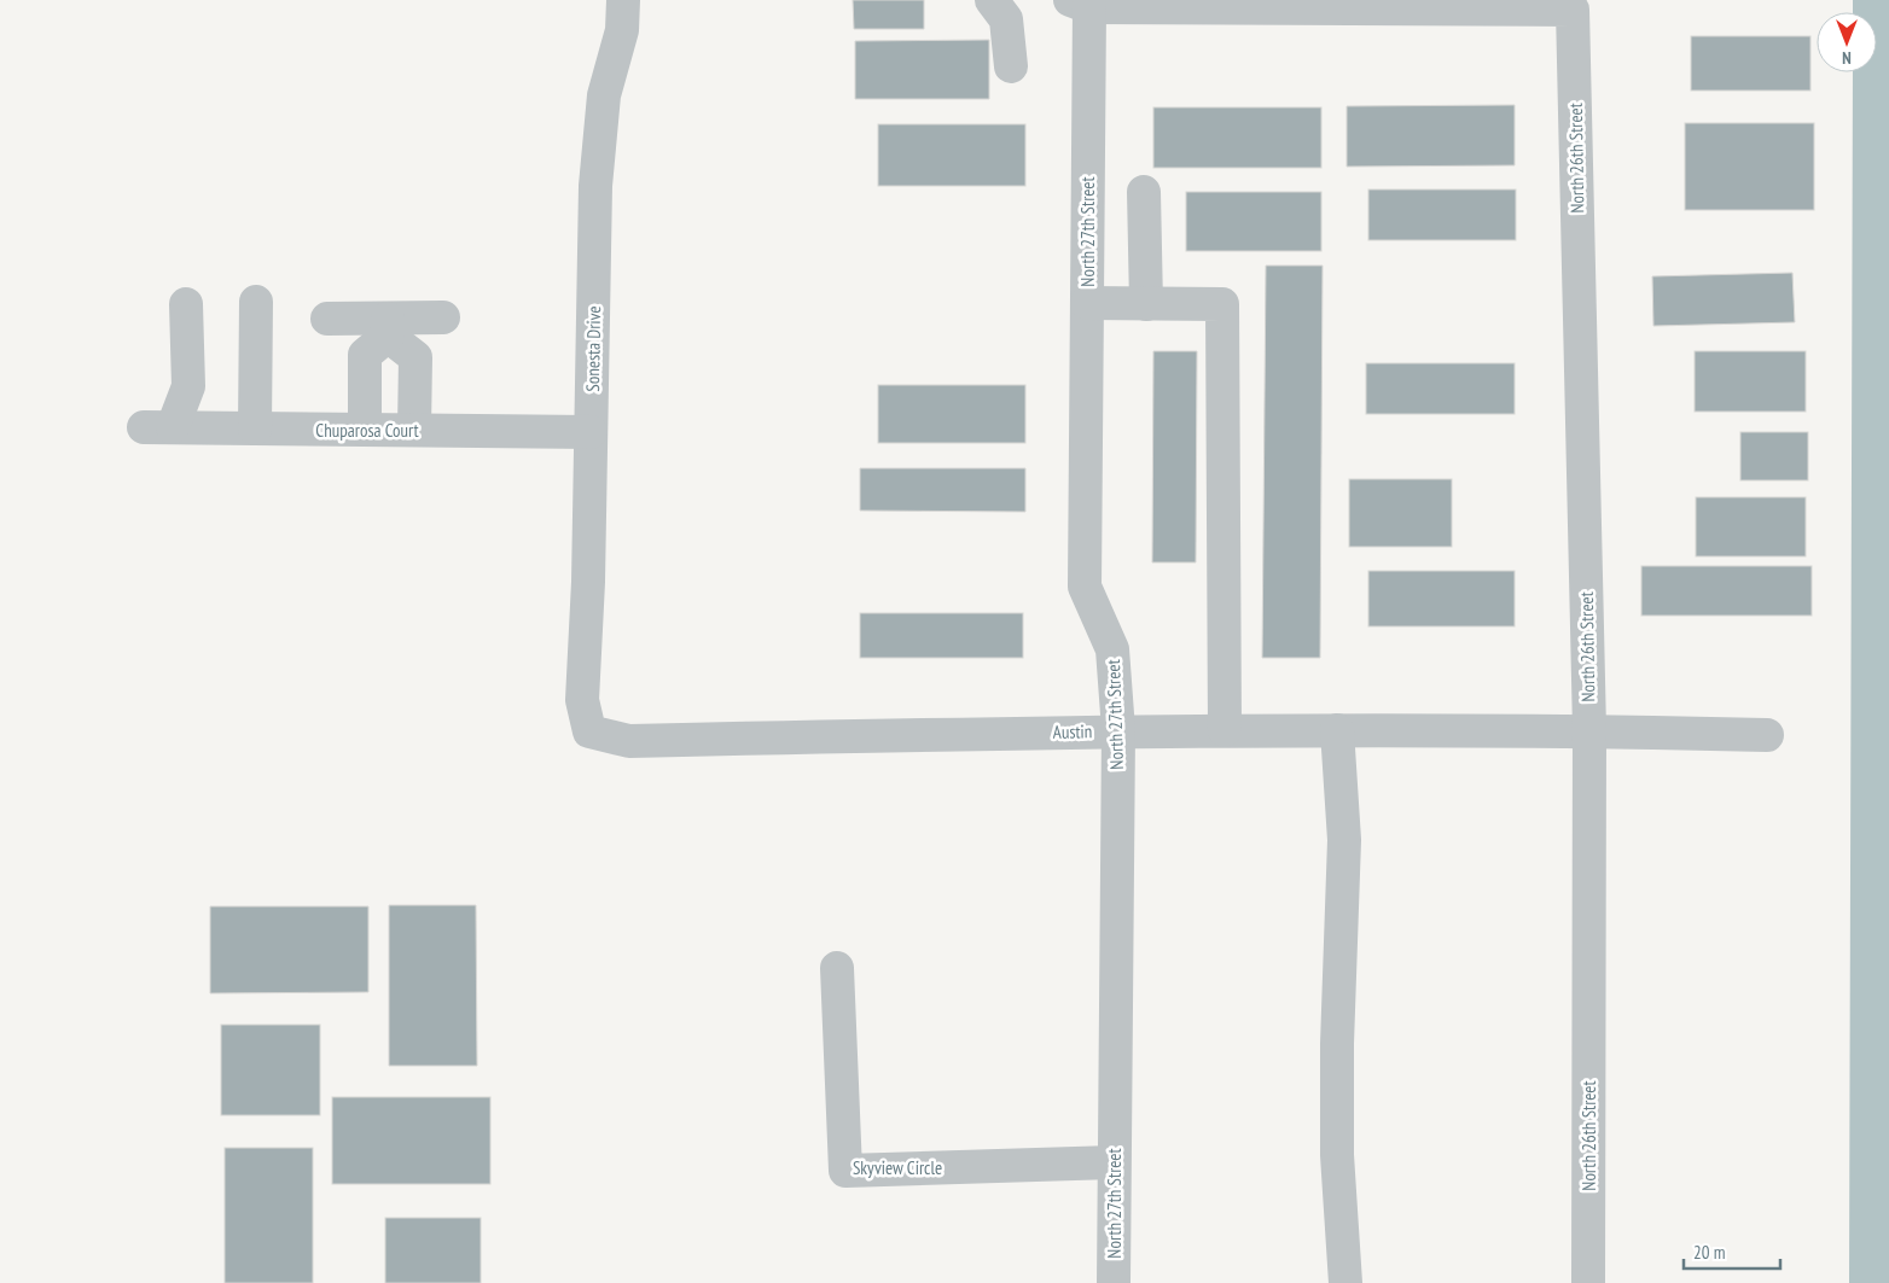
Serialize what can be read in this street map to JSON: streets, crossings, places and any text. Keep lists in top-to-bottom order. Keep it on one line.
{"streets":{"street":["North 26th Street","North 27th Street","Sonesta Drive","Chuparosa Court","Austin","Skyview Circle"]},"crossings":[["North 26th Street","Austin"],["North 27th Street","Austin"],["North 27th Street","Skyview Circle"],["Sonesta Drive","Chuparosa Court"],["Sonesta Drive","Austin"]],"scale_bar":"20 m","north":"bottom"}
